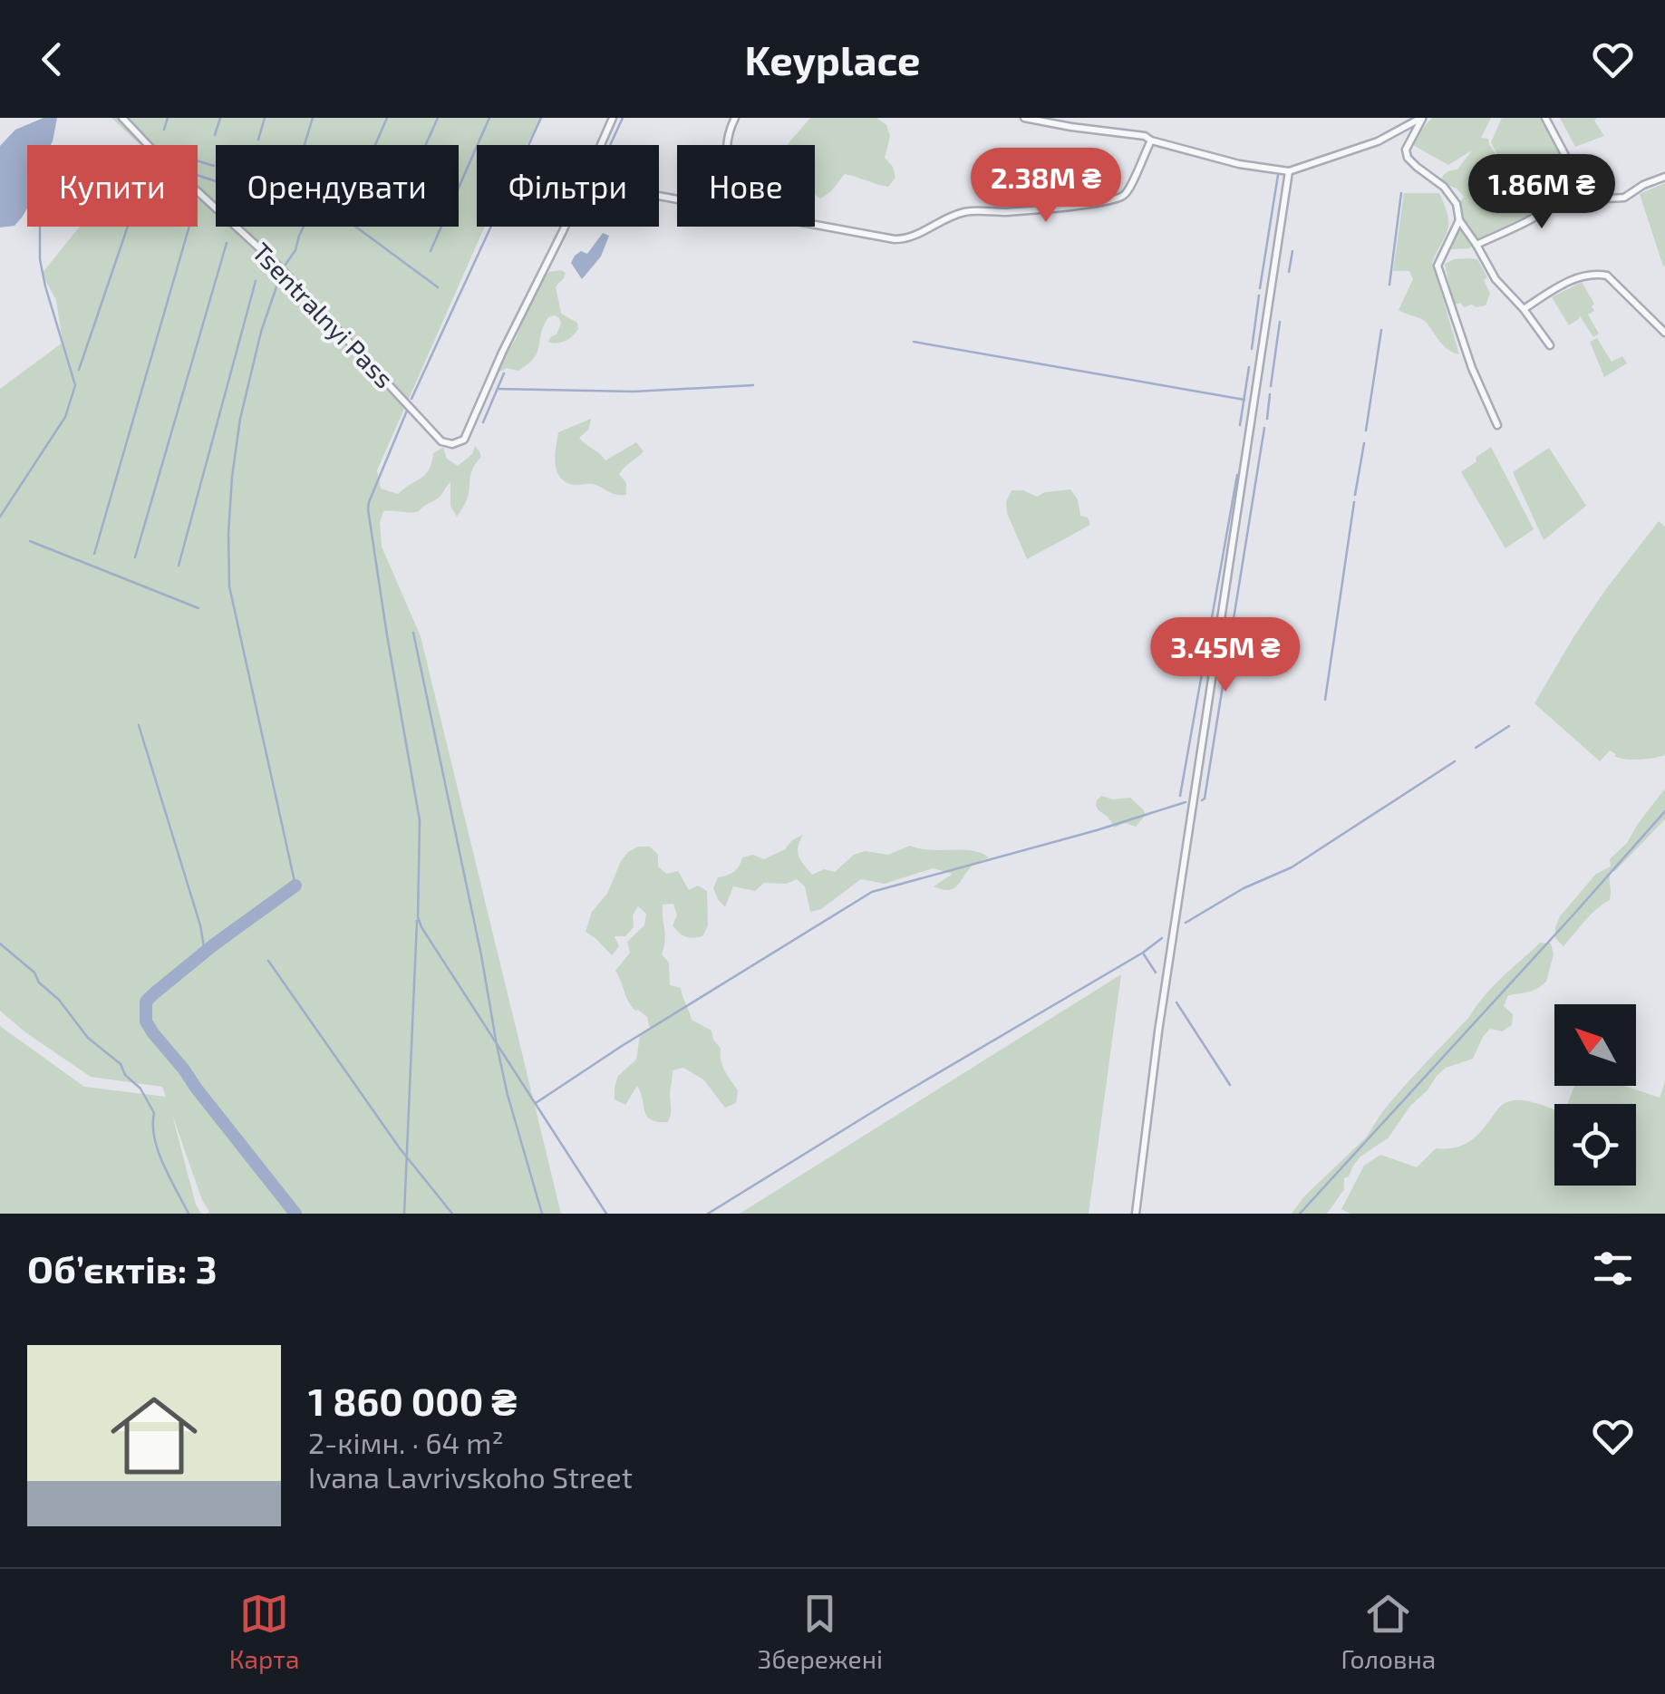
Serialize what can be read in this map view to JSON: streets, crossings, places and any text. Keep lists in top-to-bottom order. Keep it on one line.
{"streets":{"street":["Tsentralnyi Pass"]},"north":"top left","page":{"header":"Keyplace","chip":["Купити","Орендувати","Фільтри","Нове"],"price":["2.38M ₴","1.86M ₴","3.45M ₴"],"heading":"Об’єктів: 3","list":[{"name":"1 860 000 ₴","note":"2-кімн. · 64 m² · Ivana Lavrivskoho Street"}],"tabs":["Карта","Збережені","Головна"]}}
